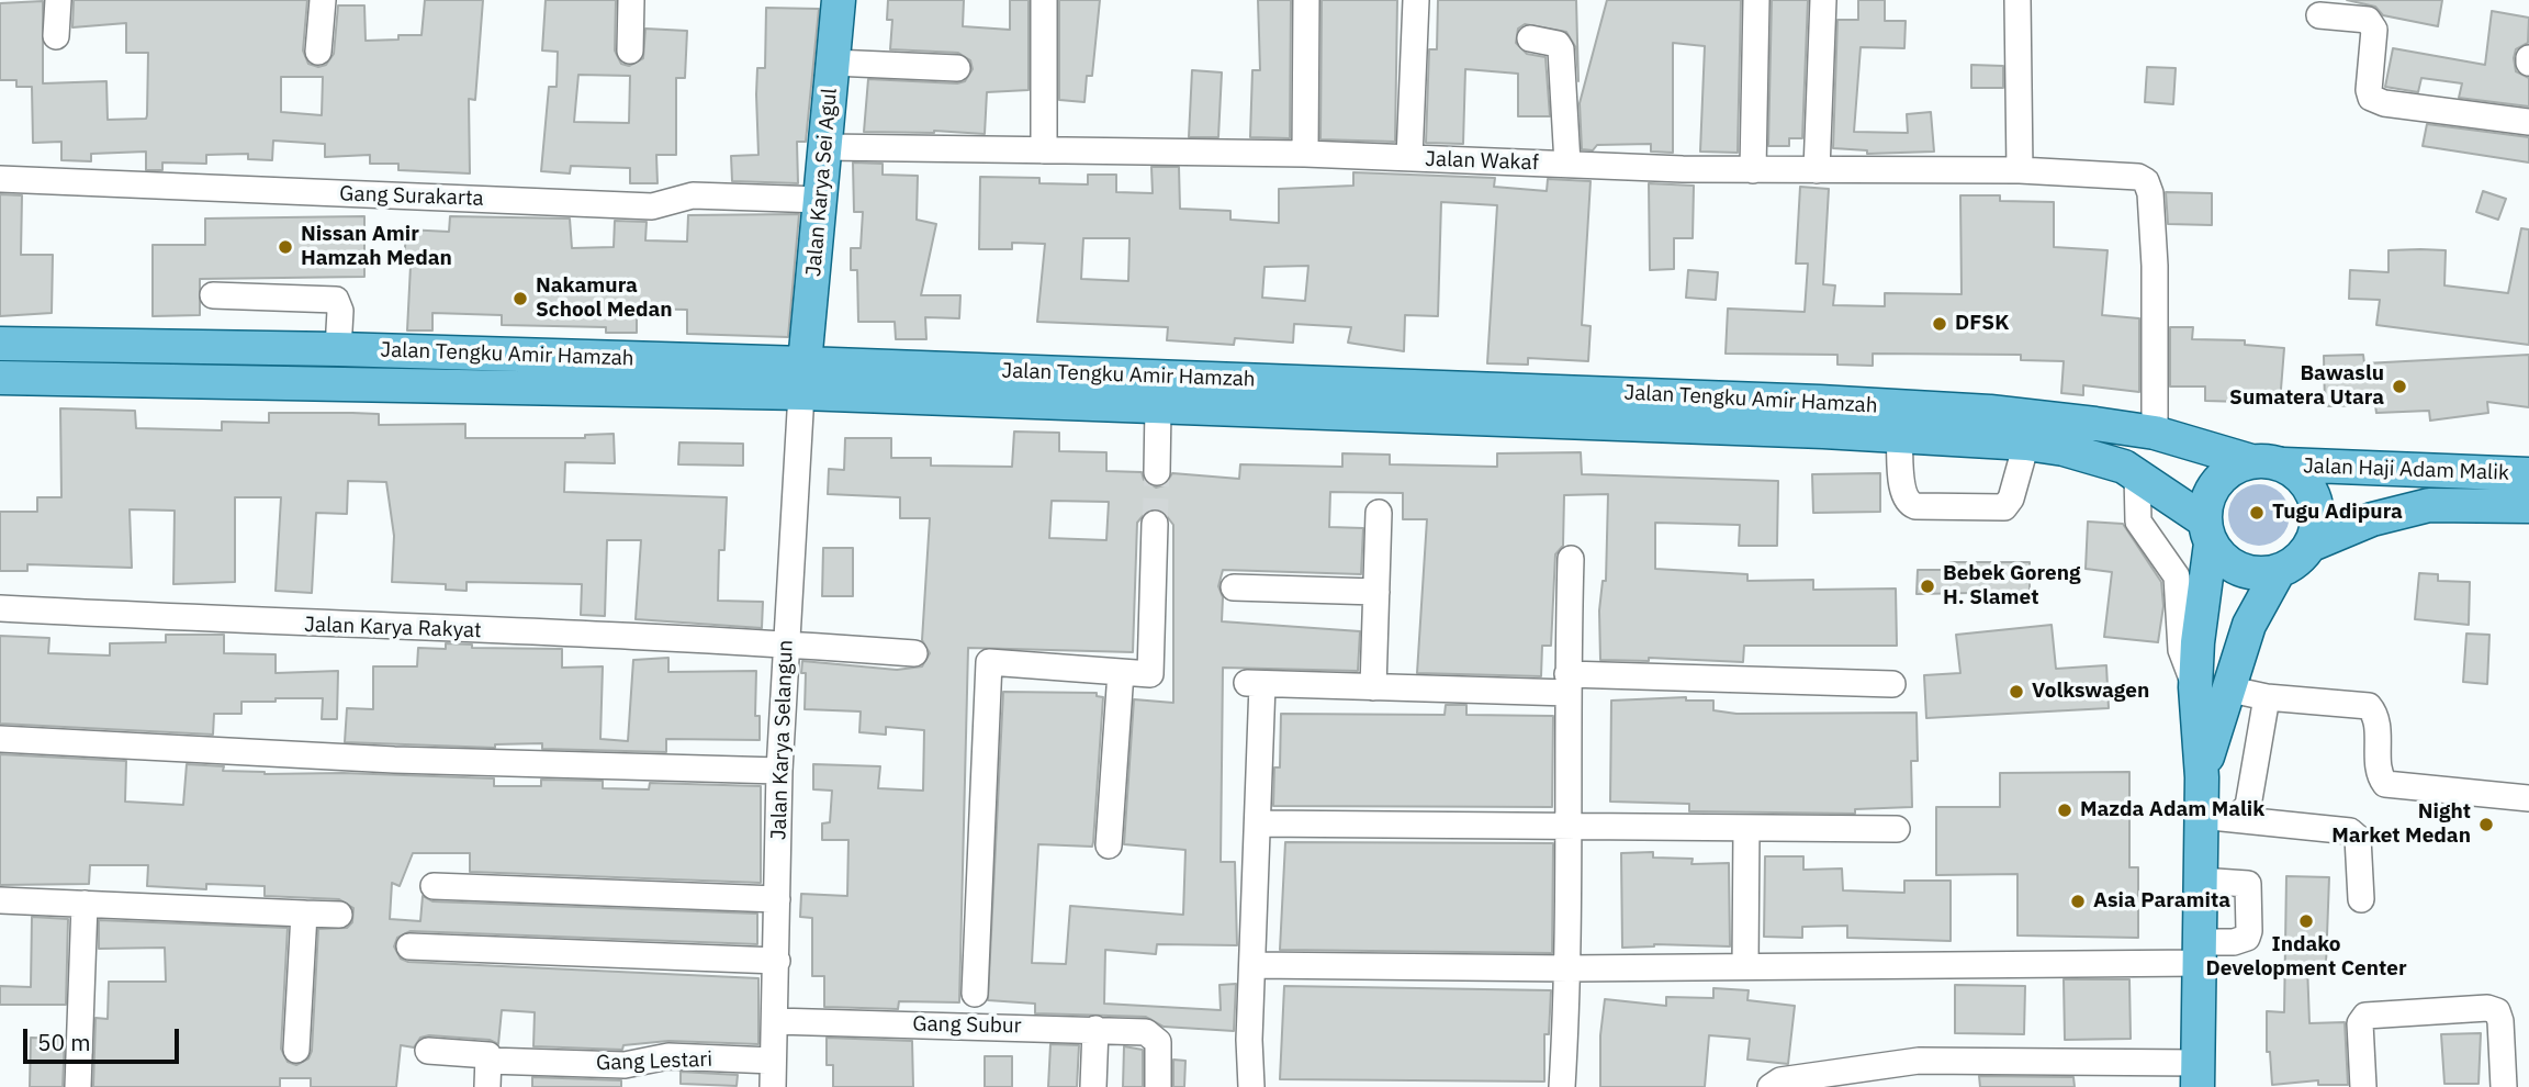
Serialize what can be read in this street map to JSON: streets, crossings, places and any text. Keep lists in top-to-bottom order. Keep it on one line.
{"streets":{"main road":["Jalan Karya Sei Agul","Jalan Tengku Amir Hamzah","Jalan Haji Adam Malik"],"street":["Jalan Wakaf","Gang Surakarta","Jalan Karya Rakyat","Jalan Karya Selangun","Gang Subur","Gang Lestari"]},"crossings":[["Jalan Wakaf","Jalan Karya Sei Agul"],["Jalan Wakaf","Jalan Tengku Amir Hamzah"],["Jalan Karya Sei Agul","Gang Surakarta"],["Jalan Karya Sei Agul","Jalan Tengku Amir Hamzah"],["Jalan Karya Sei Agul","Jalan Karya Selangun"],["Jalan Tengku Amir Hamzah","Jalan Haji Adam Malik"],["Jalan Tengku Amir Hamzah","Jalan Karya Selangun"],["Jalan Karya Rakyat","Jalan Karya Selangun"],["Jalan Karya Selangun","Gang Subur"],["Jalan Karya Selangun","Gang Lestari"]],"places":["Nissan Amir Hamzah Medan","Nakamura School Medan","DFSK","Bawaslu Sumatera Utara","Tugu Adipura","Bebek Goreng H. Slamet","Volkswagen","Mazda Adam Malik","Night Market Medan","Asia Paramita","Indako Development Center"],"scale_bar":"50 m"}
